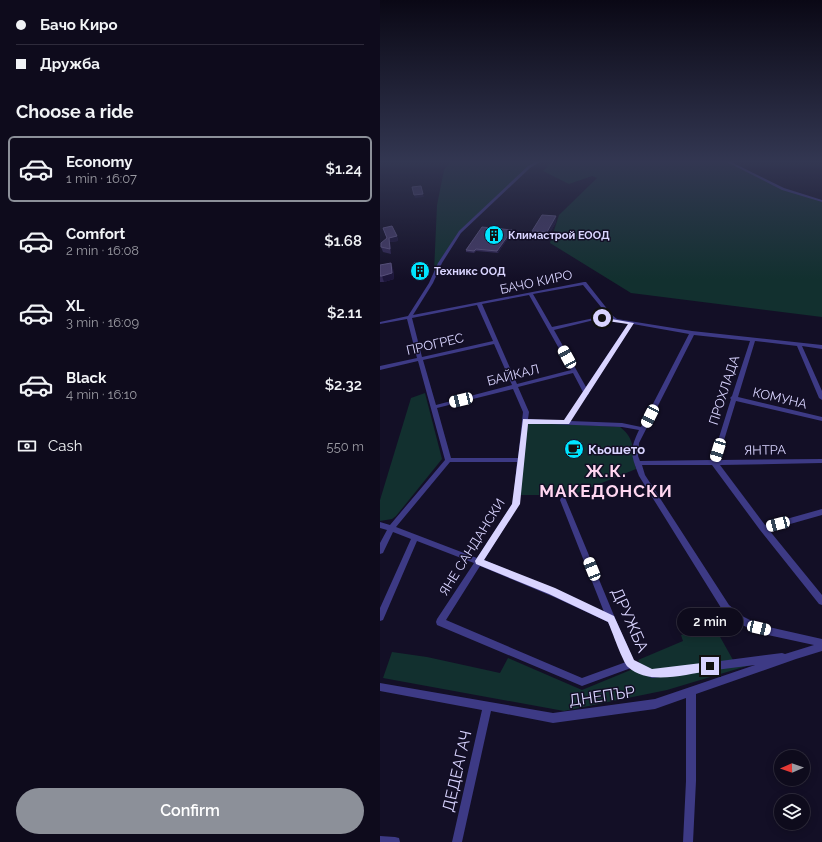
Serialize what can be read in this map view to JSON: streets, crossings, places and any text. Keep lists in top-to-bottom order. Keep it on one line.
{"streets":{"street":["БАЧО КИРО","ПРОГРЕС","БАЙКАЛ","ПРОХЛАДА","КОМУНА","ЯНТРА","ЯНЕ САНДАНСКИ","ДРУЖБА","ДНЕПЪР","ДЕДЕАГАЧ"]},"crossings":[["БАЧО КИРО","ЯНЕ САНДАНСКИ"],["ПРОГРЕС","ЯНЕ САНДАНСКИ"],["БАЙКАЛ","ЯНЕ САНДАНСКИ"],["ПРОХЛАДА","КОМУНА"],["ПРОХЛАДА","ЯНТРА"],["ЯНЕ САНДАНСКИ","ДНЕПЪР"],["ДРУЖБА","ДНЕПЪР"],["ДНЕПЪР","ДЕДЕАГАЧ"]],"districts":["Ж.К. МАКЕДОНСКИ"],"places":{"building":["Климастрой ЕООД","Техникс ООД"],"cafe":["Кьошето"]},"north":"left","page":{"banner":["Бачо Киро","Дружба"],"heading":"Choose a ride","list":[{"name":"Economy","note":"1 min · 16:07","value":"$1.24"},{"name":"Comfort","note":"2 min · 16:08","value":"$1.68"},{"name":"XL","note":"3 min · 16:09","value":"$2.11"},{"name":"Black","note":"4 min · 16:10","value":"$2.32"}],"pay":["Cash","550 m"],"bubble":"2 min","buttons":"Confirm"}}
